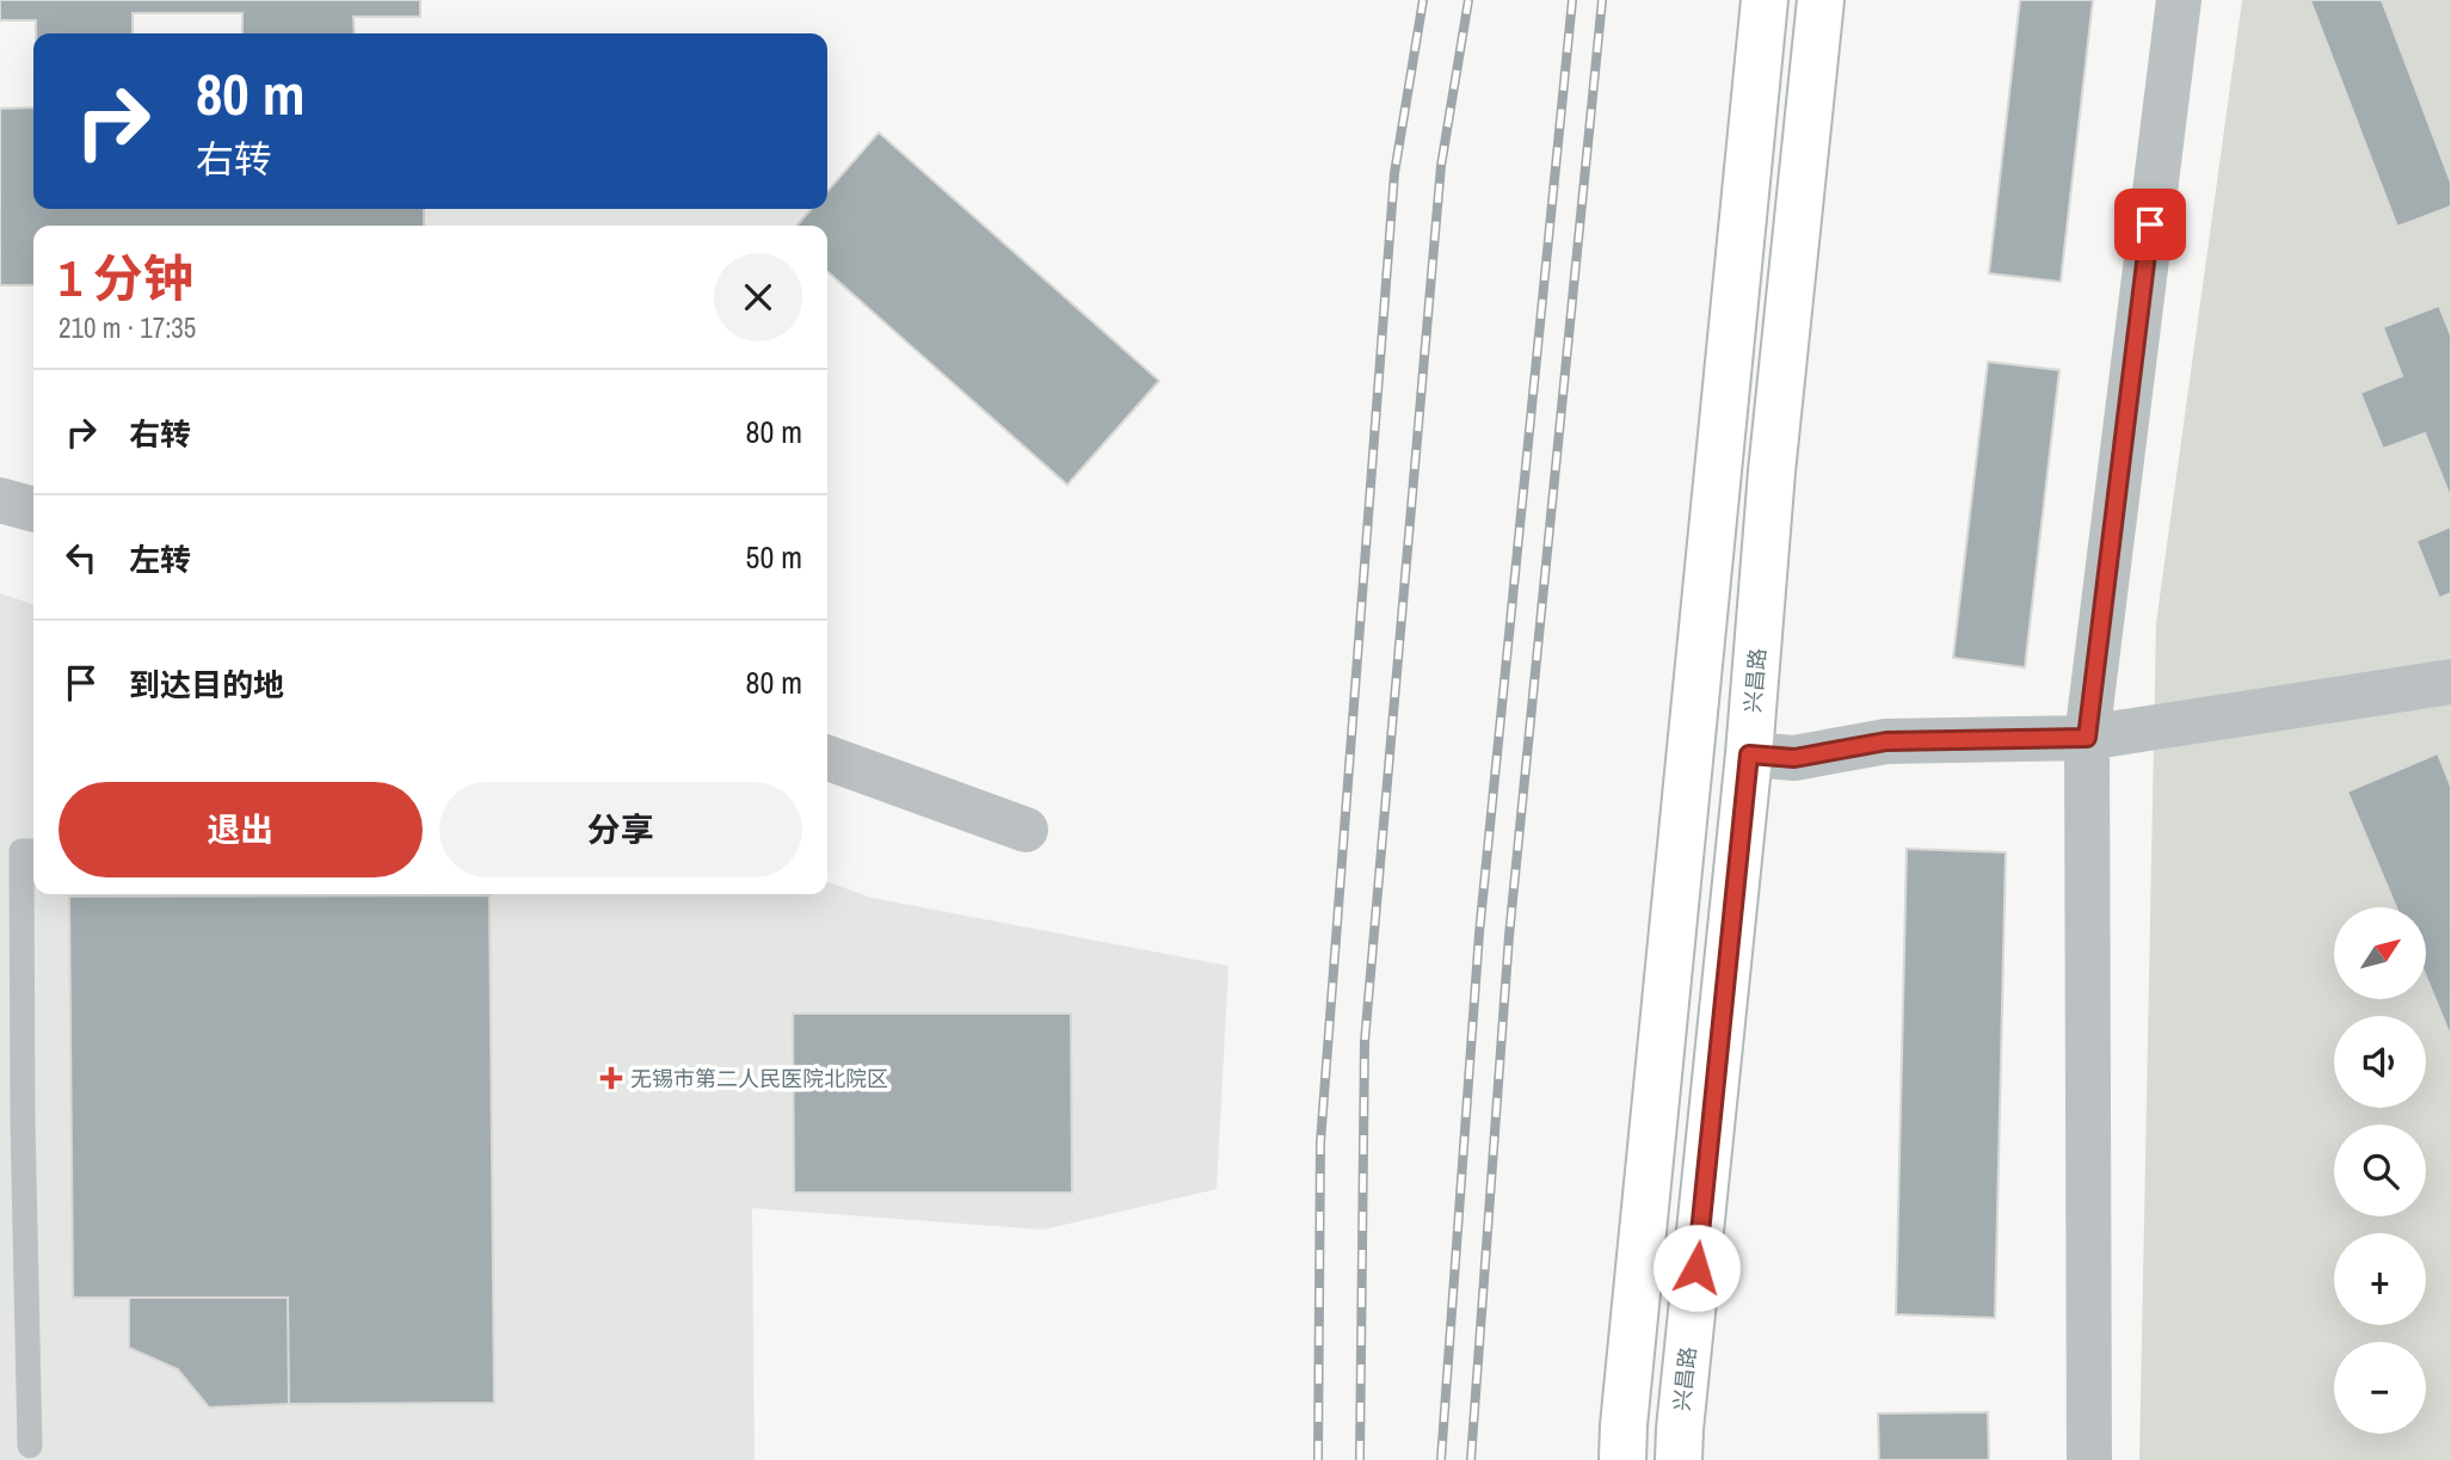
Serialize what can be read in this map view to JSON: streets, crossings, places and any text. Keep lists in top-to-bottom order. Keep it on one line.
{"streets":{"main road":["兴昌路"]},"places":{"health":["无锡市第二人民医院北院区"]},"north":"top right","page":{"turn":["80 m","右转"],"heading":["1 分钟","210 m · 17:35"],"list":[{"name":"右转","value":"80 m"},{"name":"左转","value":"50 m"},{"name":"到达目的地","value":"80 m"}],"buttons":["退出","分享"],"map_buttons":["+","−"]}}
